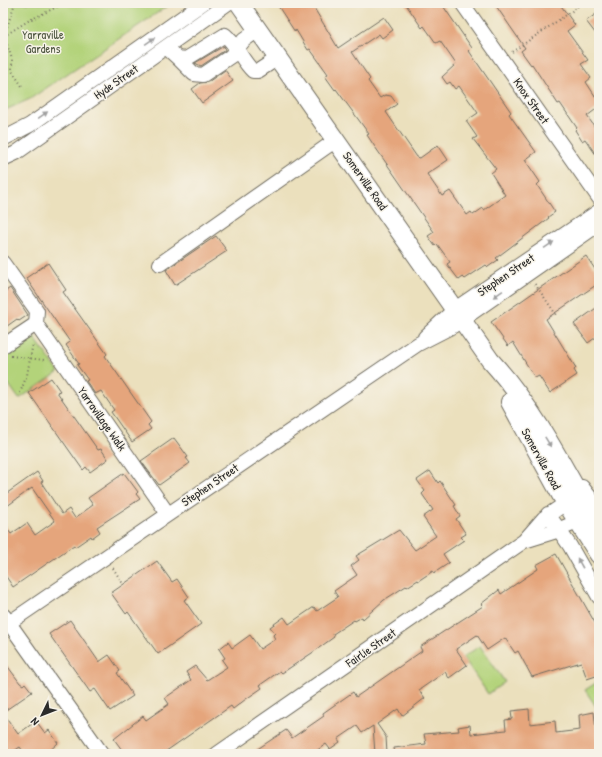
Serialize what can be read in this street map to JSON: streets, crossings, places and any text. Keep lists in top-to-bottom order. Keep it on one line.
{"streets":{"main road":["Somerville Road"],"street":["Hyde Street","Knox Street","Stephen Street","Yarravillage Walk","Fairlie Street"]},"crossings":[["Somerville Road","Stephen Street"],["Somerville Road","Fairlie Street"],["Stephen Street","Yarravillage Walk"]],"parks":["Yarraville Gardens"],"north":"bottom left"}
